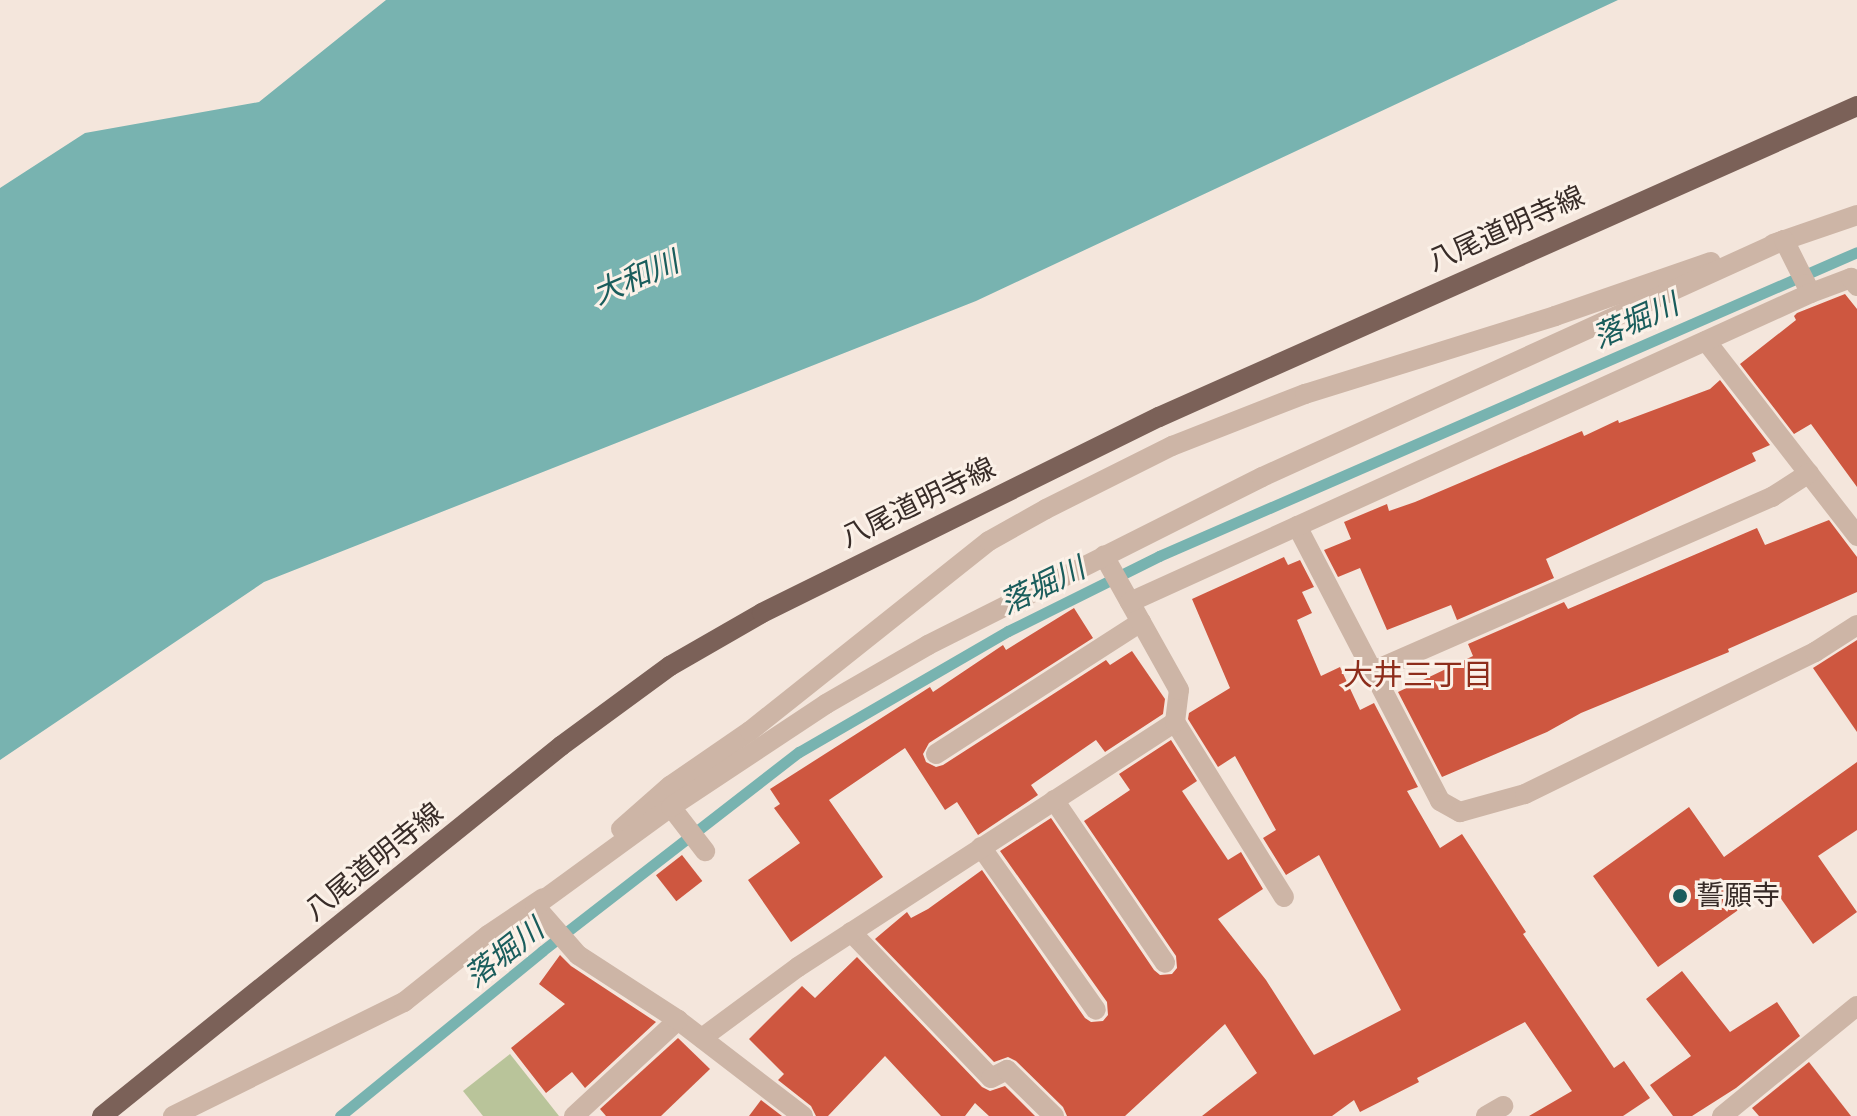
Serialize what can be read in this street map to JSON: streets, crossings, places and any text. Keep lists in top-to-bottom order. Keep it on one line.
{"streets":{"main road":["八尾道明寺線"]},"districts":["大井三丁目"],"water":["大和川","落堀川"],"places":["誓願寺"]}
